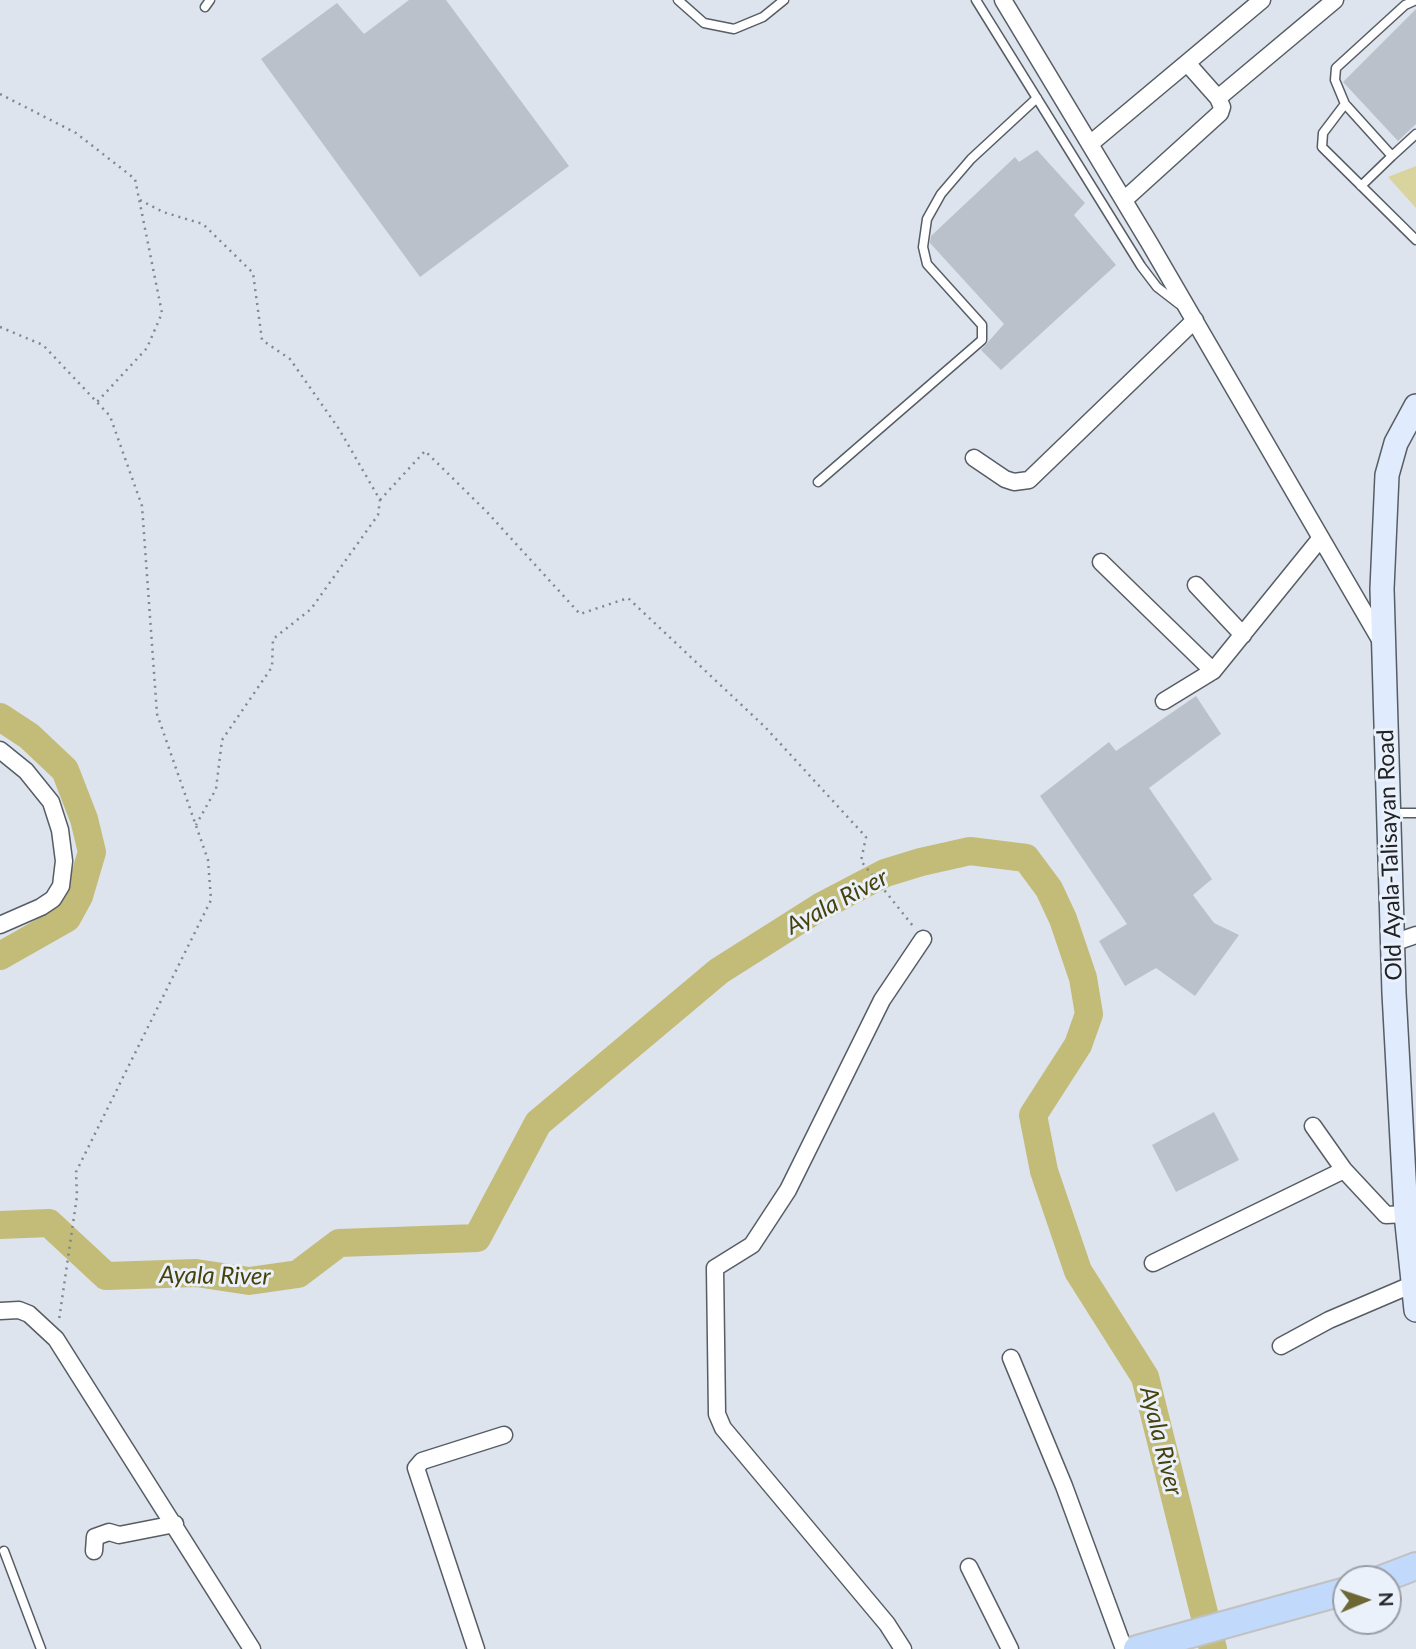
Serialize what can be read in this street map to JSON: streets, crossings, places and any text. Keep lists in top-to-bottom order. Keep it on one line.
{"streets":{"street":["Old Ayala-Talisayan Road"]},"water":["Ayala River"],"north":"right"}
